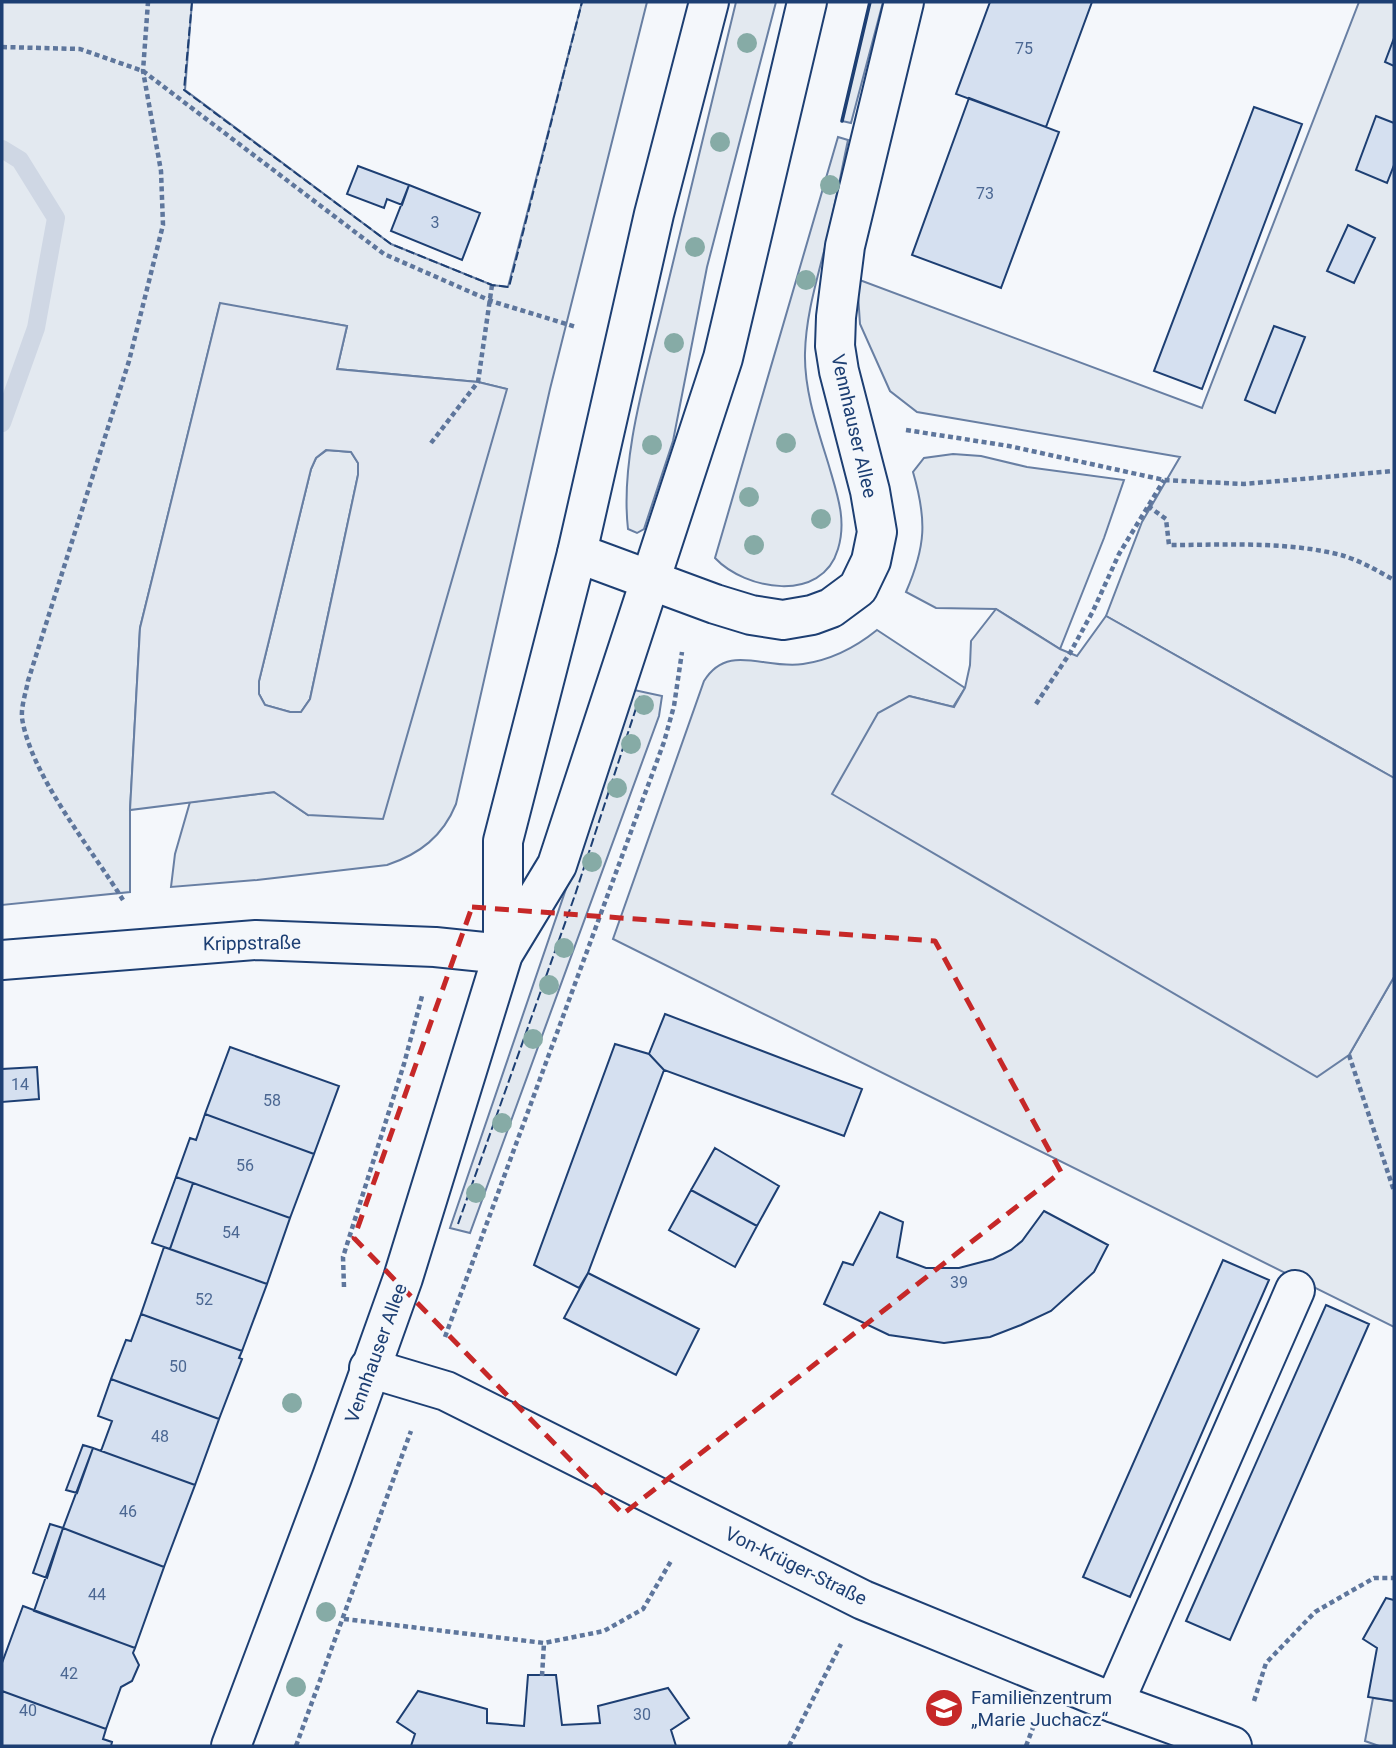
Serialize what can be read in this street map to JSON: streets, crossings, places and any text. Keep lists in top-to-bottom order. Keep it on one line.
{"streets":{"main road":["Vennhauser Allee","Krippstraße","Von-Krüger-Straße"]},"crossings":[["Vennhauser Allee","Krippstraße"],["Vennhauser Allee","Von-Krüger-Straße"]],"places":{"school or university":["Familienzentrum „Marie Juchacz“"]},"house_numbers":["75","73","3","14","58","56","54","39","52","50","48","46","44","42","40","30"]}
